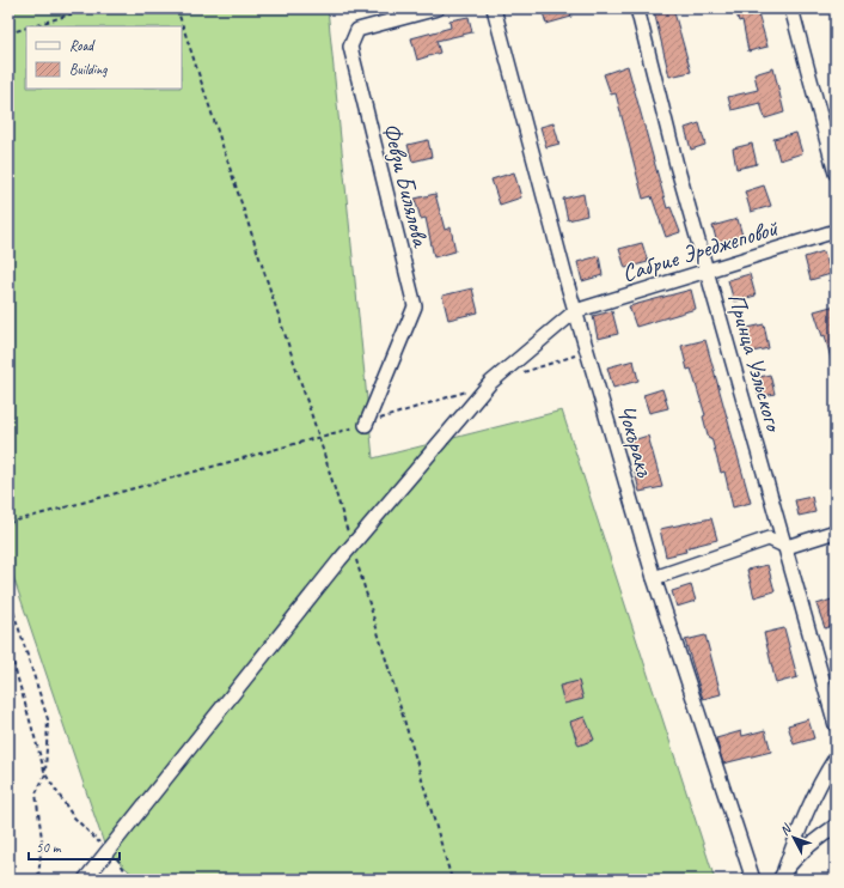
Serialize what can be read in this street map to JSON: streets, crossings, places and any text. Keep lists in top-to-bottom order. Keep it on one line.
{"streets":{"street":["Февзи Билялова","Сабрие Эреджеповой","Принца Уэльского","Чокъракъ"]},"crossings":[["Сабрие Эреджеповой","Принца Уэльского"],["Сабрие Эреджеповой","Чокъракъ"]],"legend":["Road","Building"],"scale_bar":"50 m","north":"top left"}
